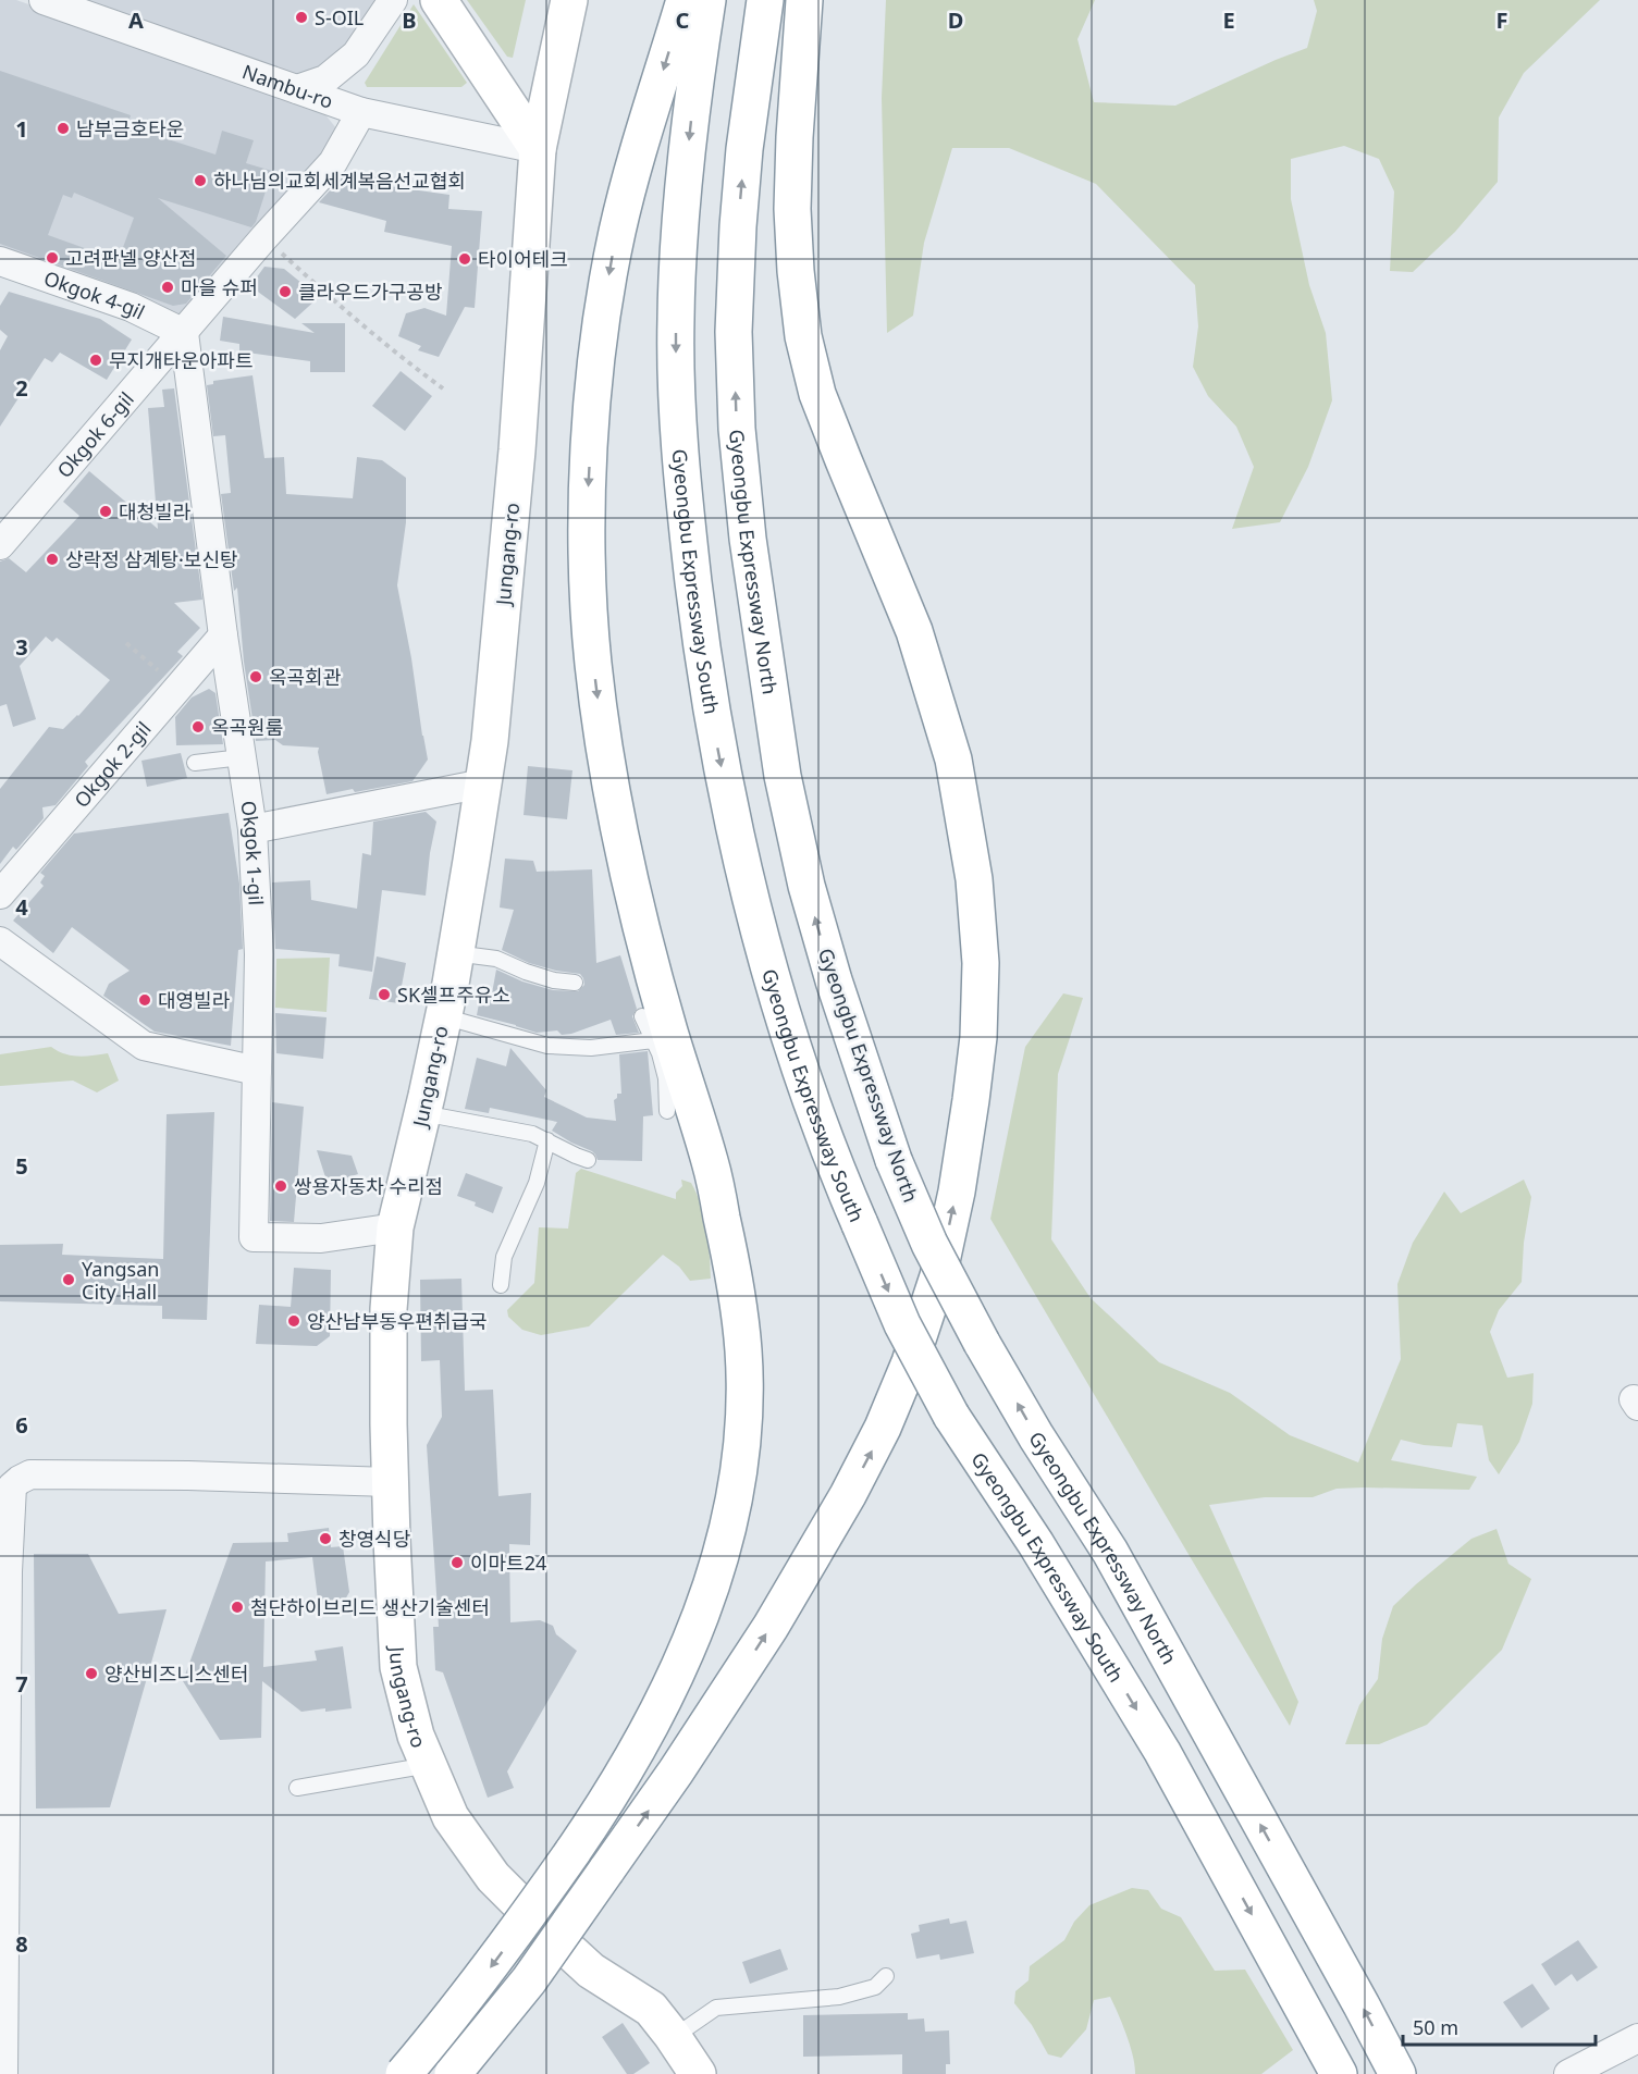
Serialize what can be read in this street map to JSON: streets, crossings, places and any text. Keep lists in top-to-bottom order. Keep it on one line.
{"streets":{"main road":["Jungang-ro","Gyeongbu Expressway North","Gyeongbu Expressway South"],"street":["Nambu-ro","Okgok 4-gil","Okgok 6-gil","Okgok 2-gil","Okgok 1-gil"]},"crossings":[["Nambu-ro","Okgok 6-gil"],["Nambu-ro","Jungang-ro"],["Okgok 4-gil","Okgok 6-gil"],["Okgok 4-gil","Okgok 1-gil"],["Okgok 6-gil","Okgok 1-gil"],["Jungang-ro","Okgok 1-gil"],["Okgok 2-gil","Okgok 1-gil"]],"one_way":["Gyeongbu Expressway North","Gyeongbu Expressway South"],"places":["S-OIL","남부금호타운","하나님의교회세계복음선교협회","고려판넬 양산점","타이어테크","마을 슈퍼","클라우드가구공방","무지개타운아파트","대청빌라","상락정 삼계탕·보신탕","옥곡회관","옥곡원룸","SK셀프주유소","대영빌라","쌍용자동차 수리점","Yangsan City Hall","양산남부동우편취급국","창영식당","이마트24","첨단하이브리드 생산기술센터","양산비즈니스센터"],"scale_bar":"50 m","grid":{"columns":["A","B","C","D","E","F"],"rows":["1","2","3","4","5","6","7","8"]}}
